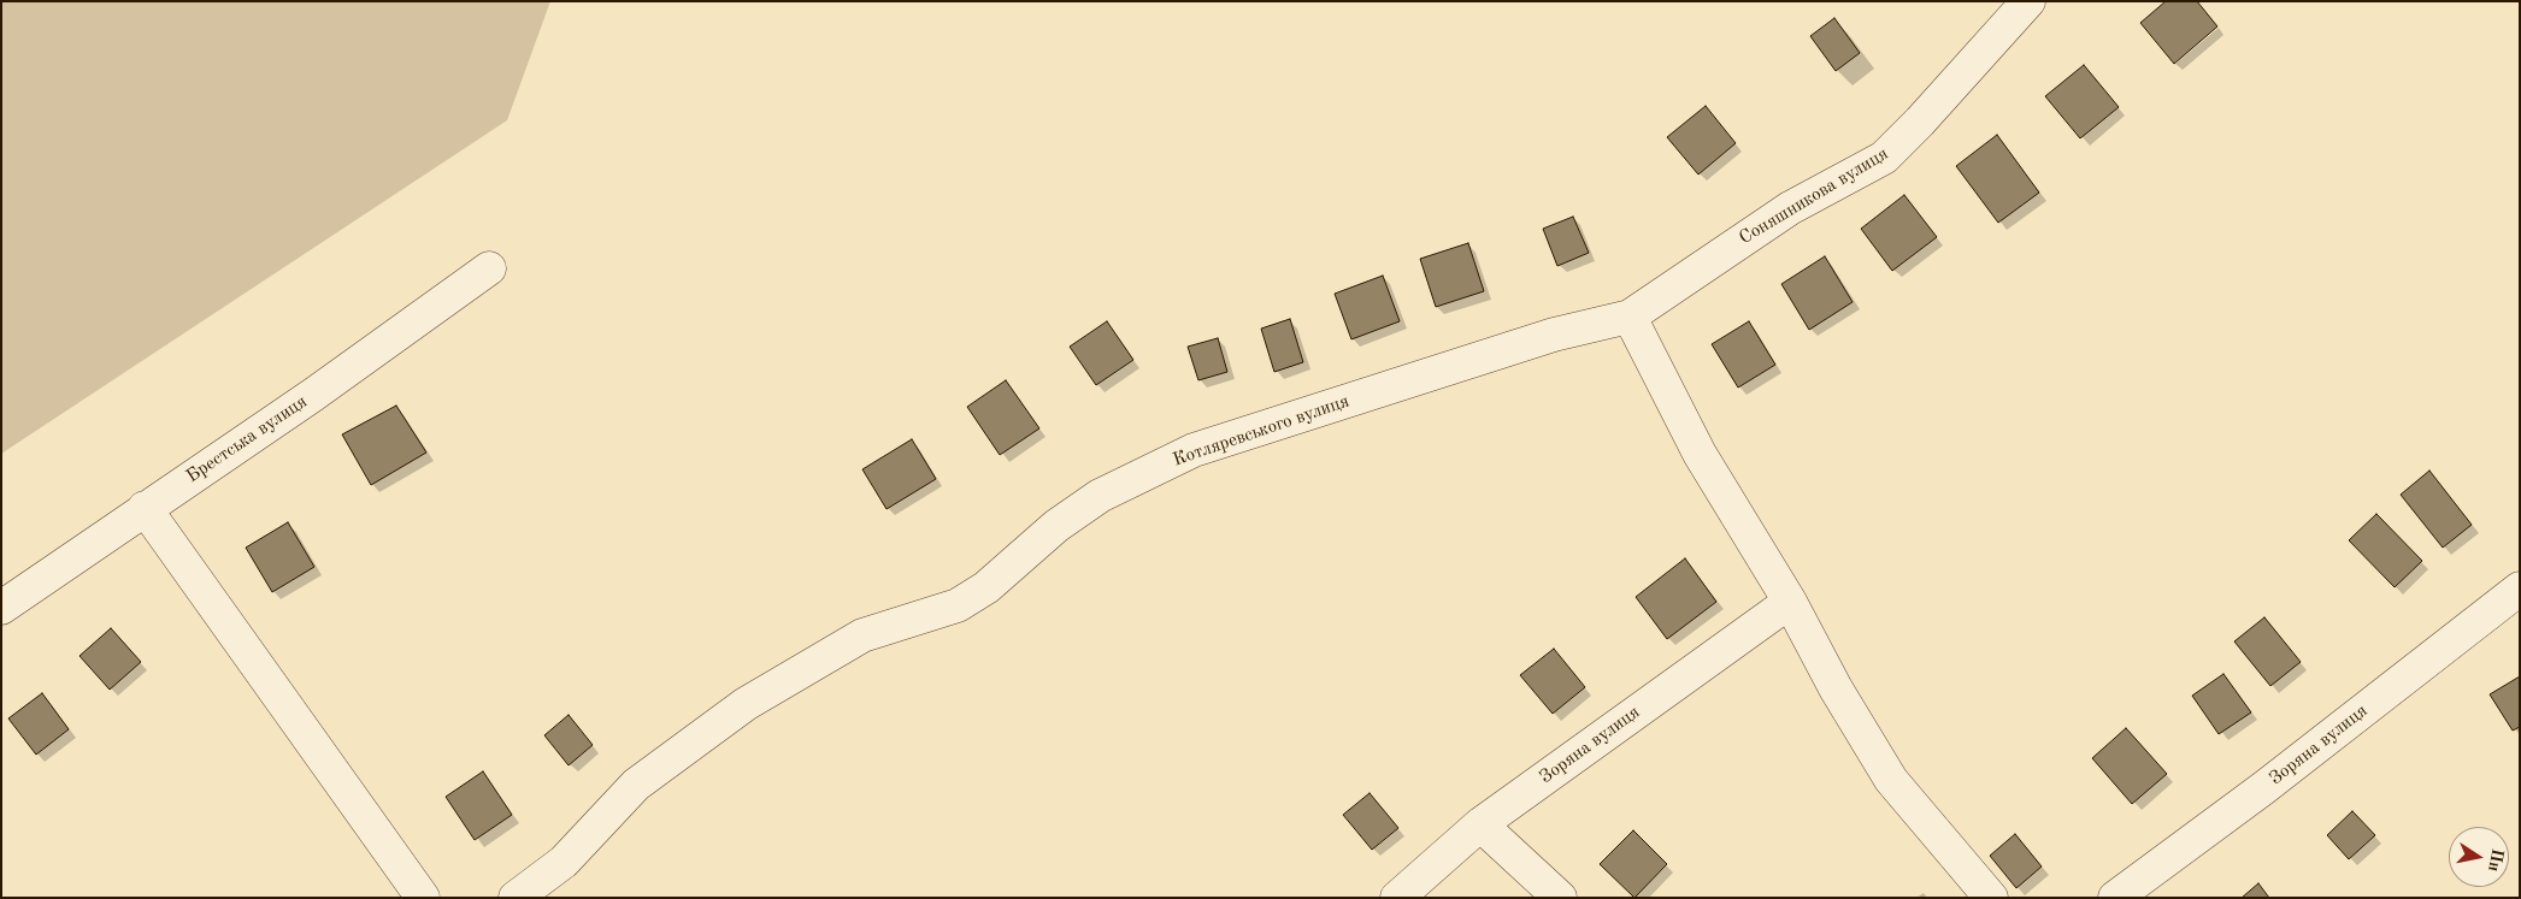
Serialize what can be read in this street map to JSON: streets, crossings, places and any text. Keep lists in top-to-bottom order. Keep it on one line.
{"streets":{"street":["Соняшникова вулиця","Котляревського вулиця","Брестська вулиця","Зоряна вулиця"]},"crossings":[["Соняшникова вулиця","Котляревського вулиця"]],"north":"right"}
